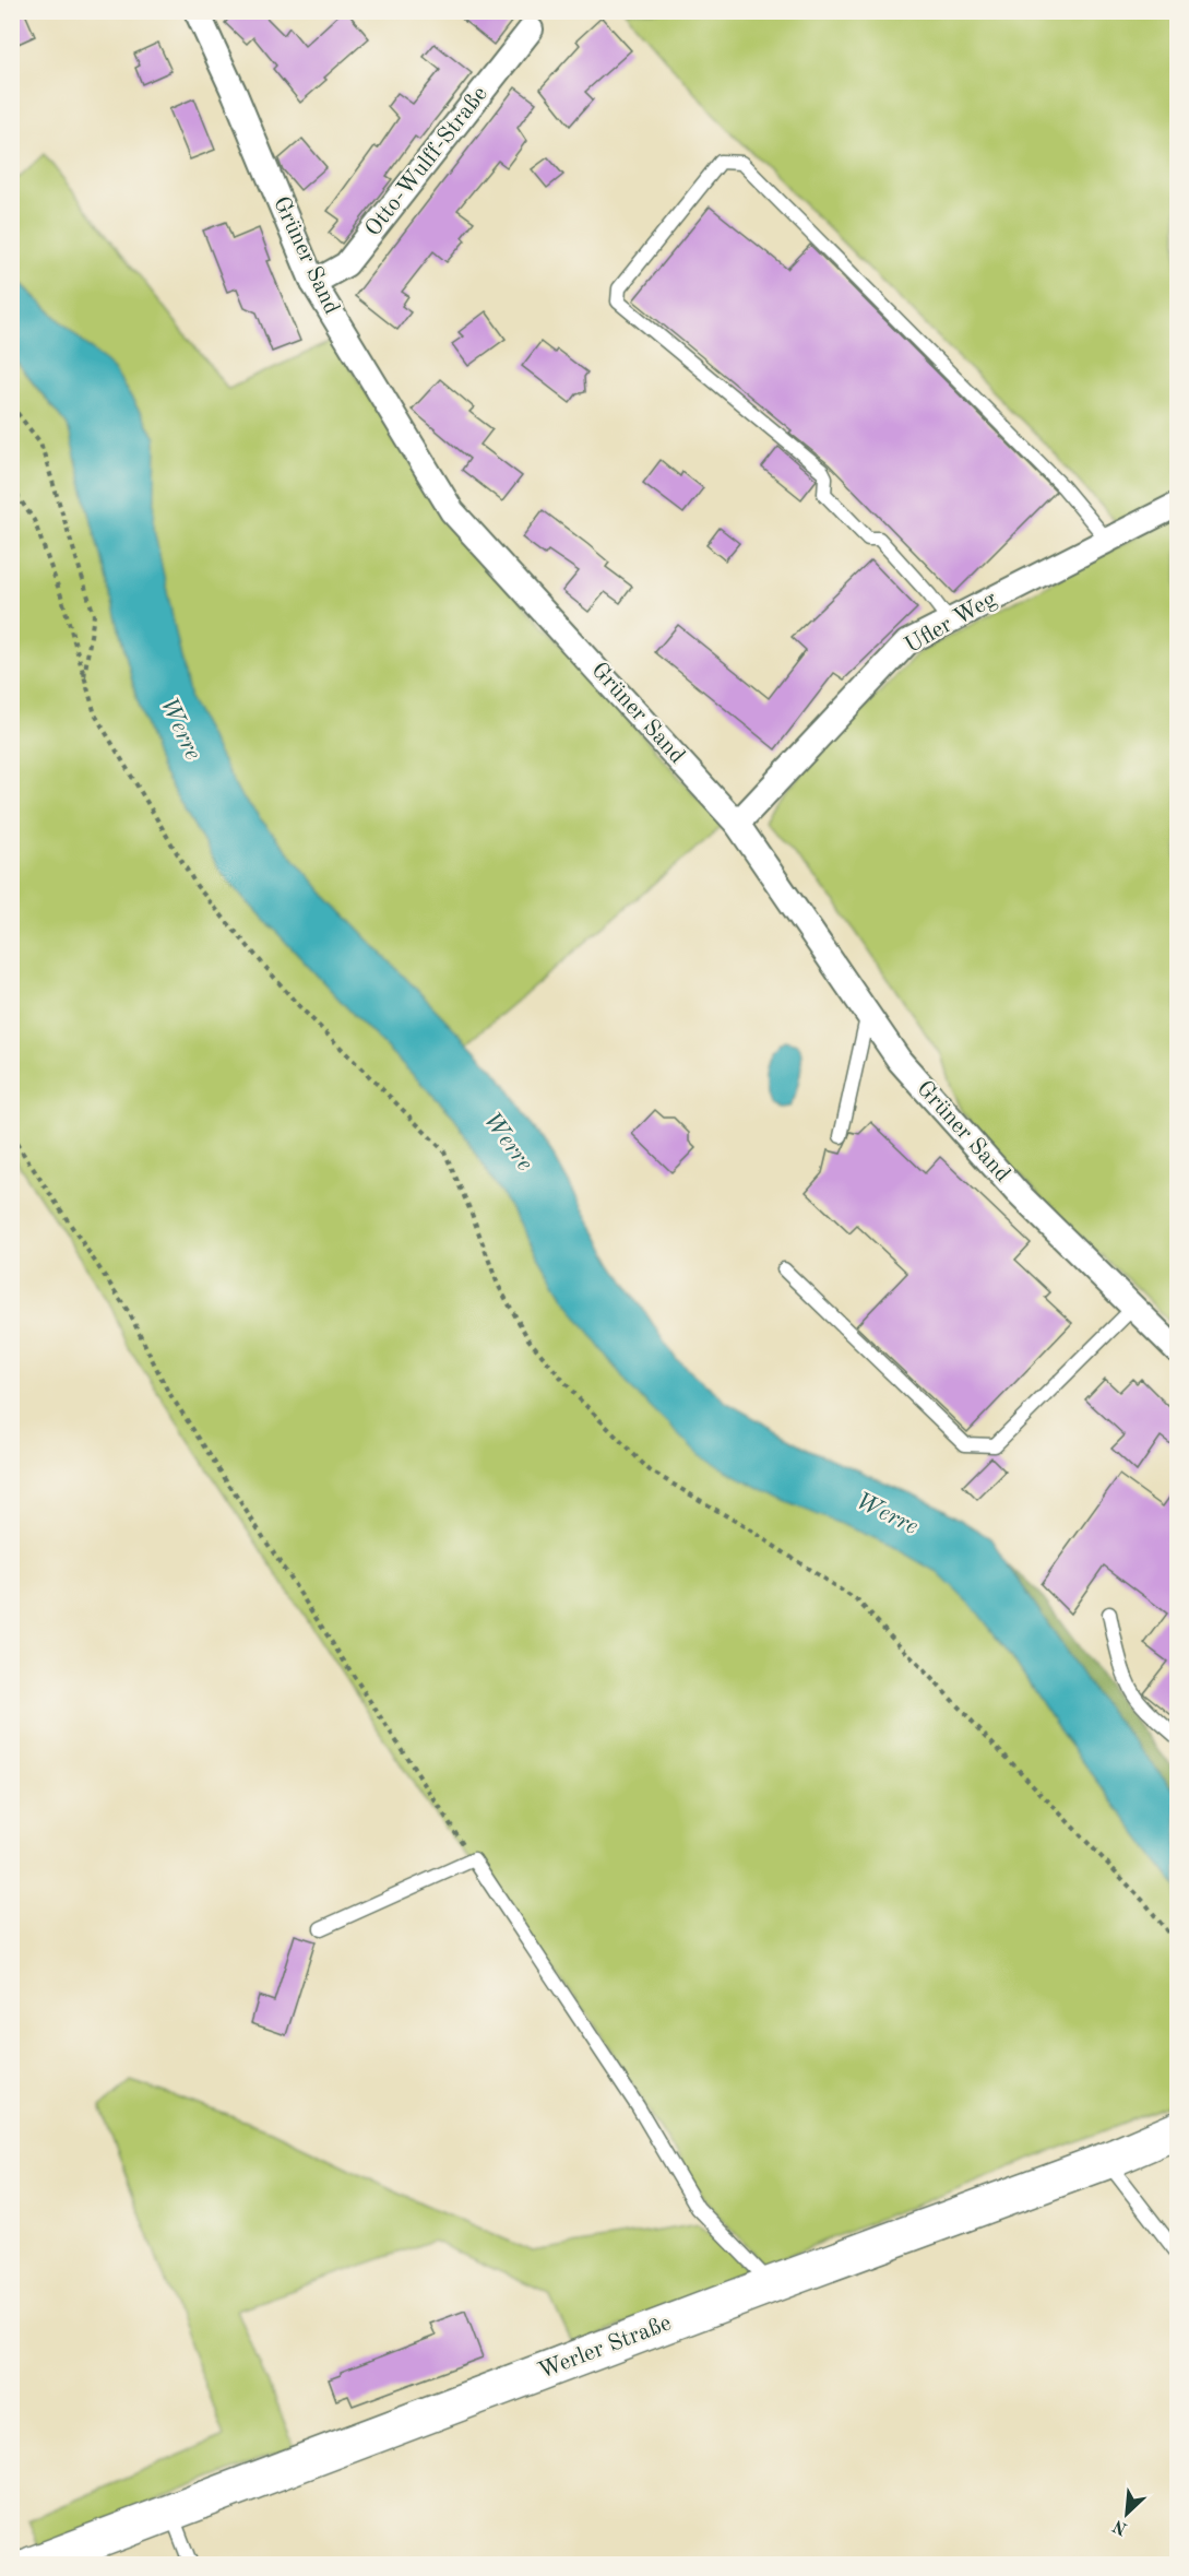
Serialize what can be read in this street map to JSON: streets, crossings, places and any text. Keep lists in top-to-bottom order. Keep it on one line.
{"streets":{"main road":["Werler Straße"],"street":["Otto-Wulff-Straße","Grüner Sand","Ufler Weg"]},"crossings":[["Otto-Wulff-Straße","Grüner Sand"],["Grüner Sand","Ufler Weg"]],"water":["Werre"],"north":"bottom left"}
